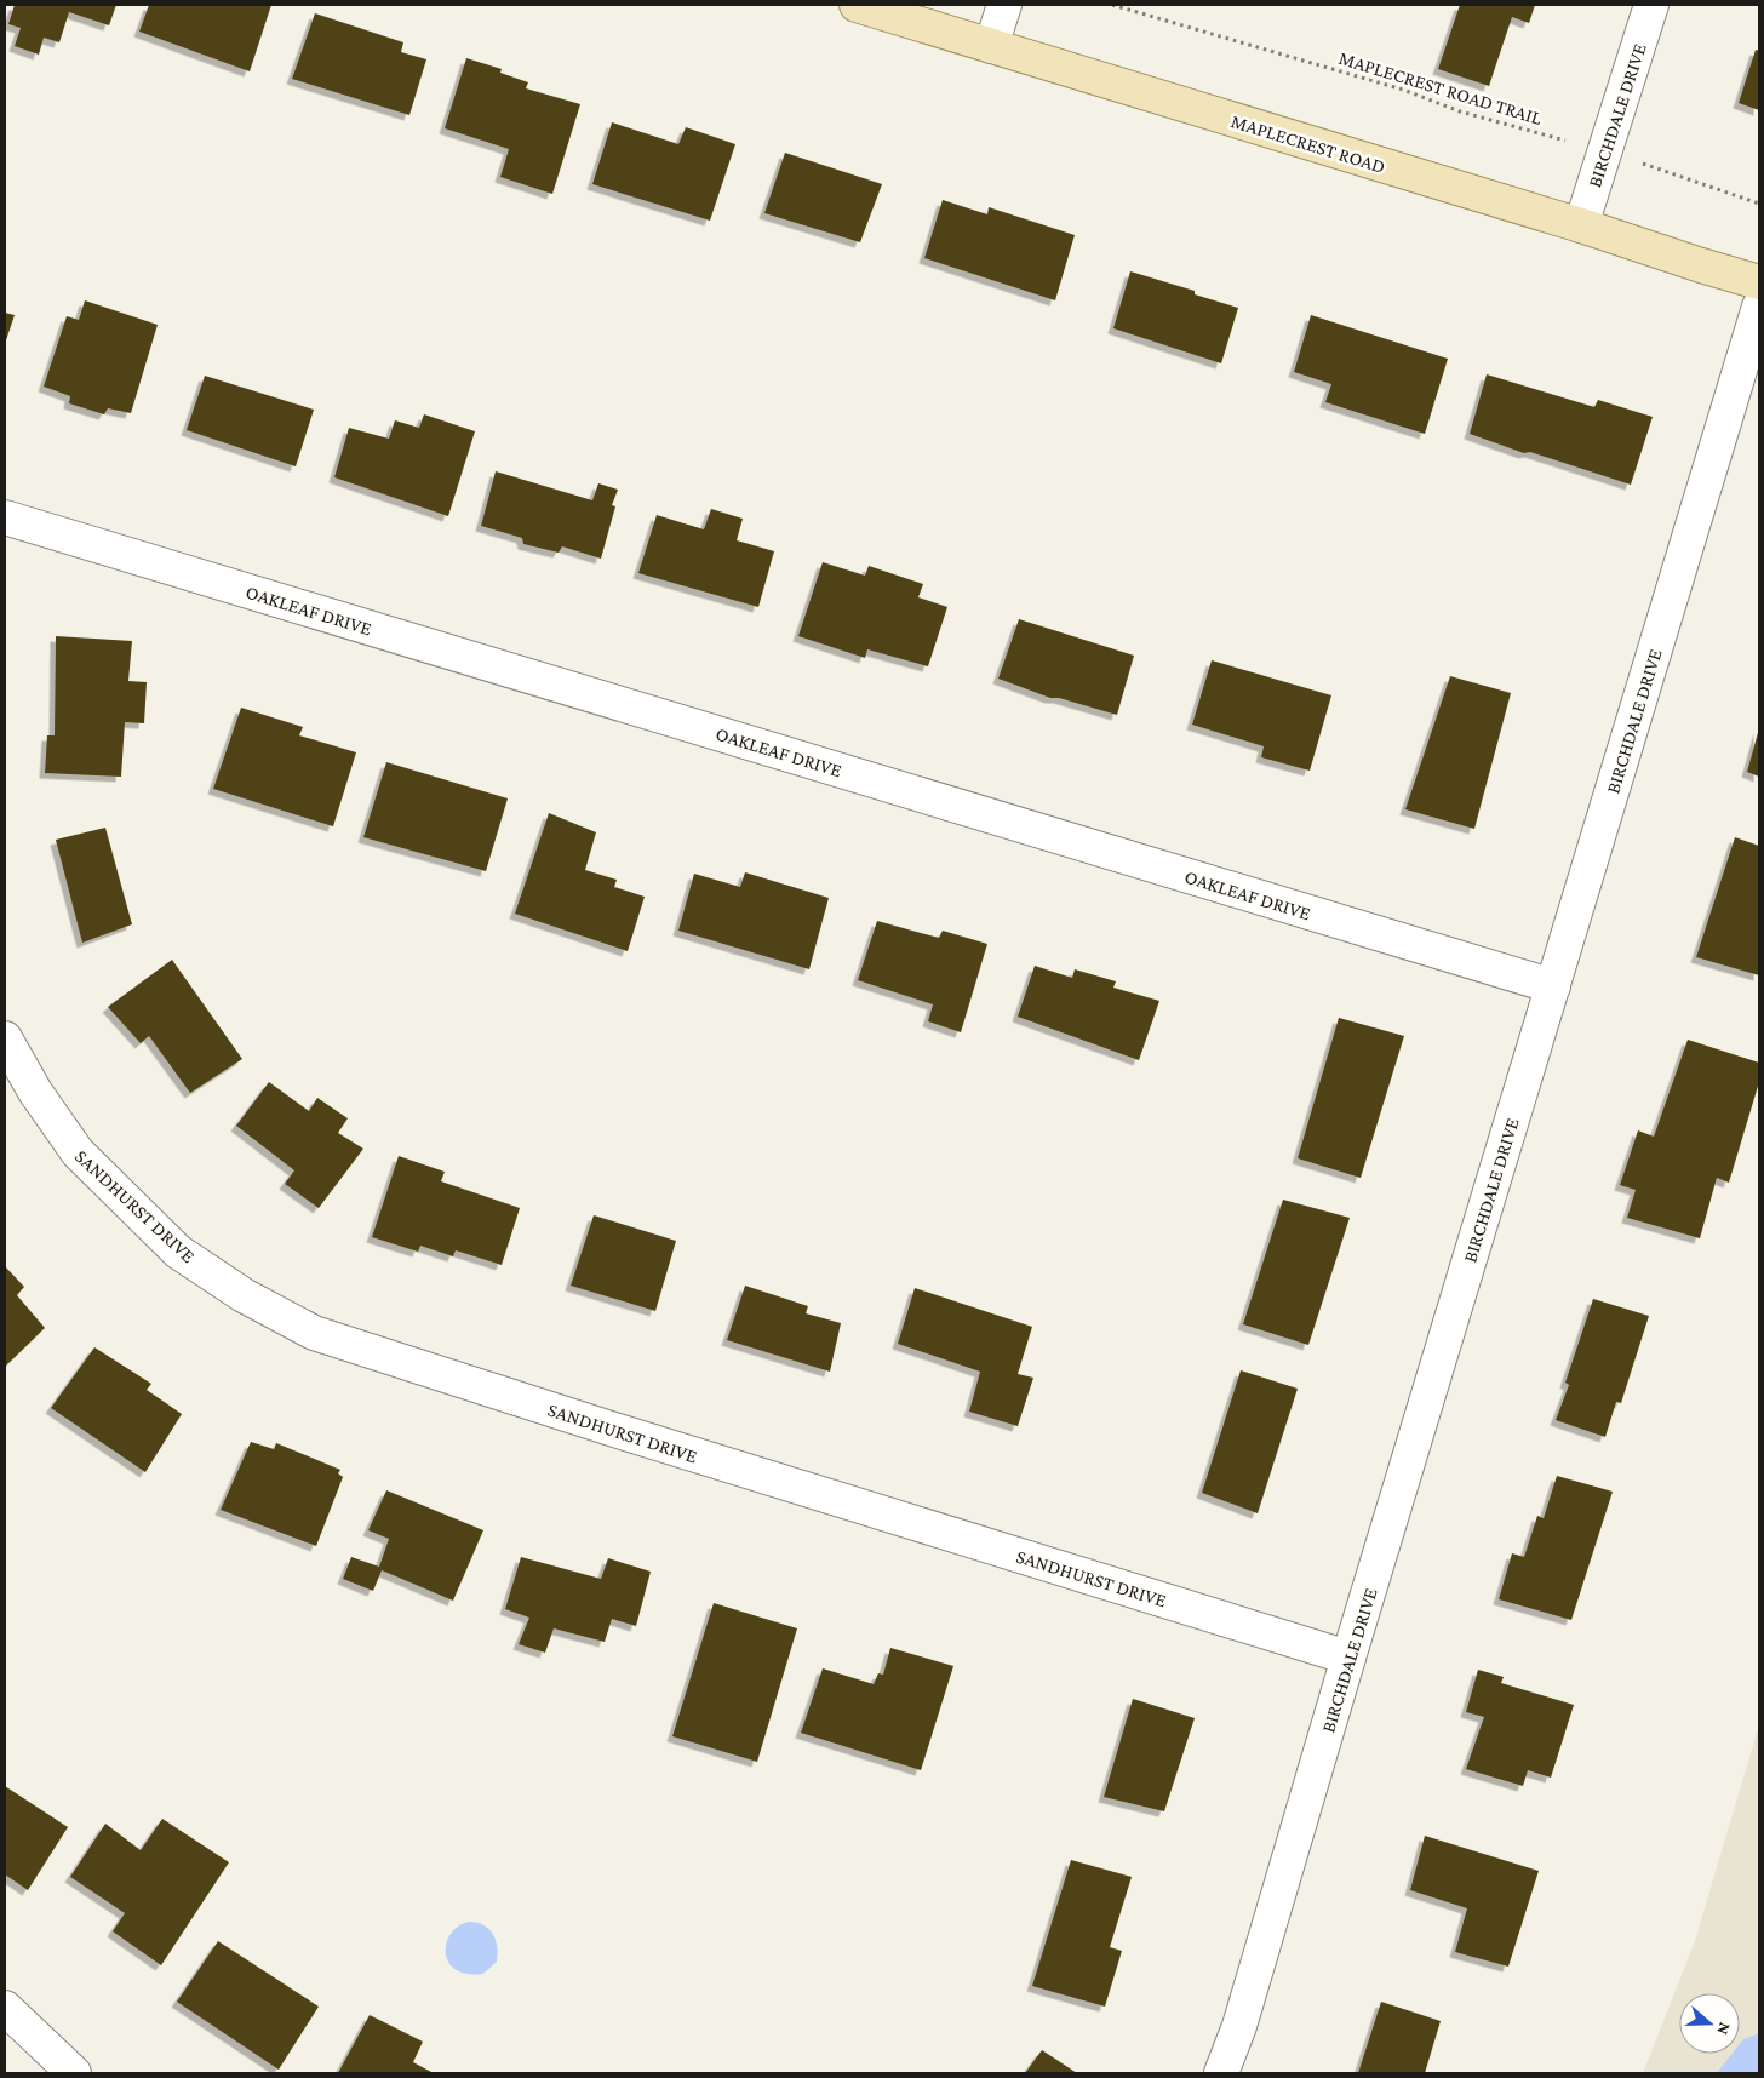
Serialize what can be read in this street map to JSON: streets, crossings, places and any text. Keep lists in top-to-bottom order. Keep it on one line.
{"streets":{"main road":["MAPLECREST ROAD"],"street":["BIRCHDALE DRIVE","OAKLEAF DRIVE","SANDHURST DRIVE"],"path":["MAPLECREST ROAD TRAIL"]},"crossings":[["MAPLECREST ROAD TRAIL","BIRCHDALE DRIVE"],["BIRCHDALE DRIVE","MAPLECREST ROAD"],["BIRCHDALE DRIVE","OAKLEAF DRIVE"],["BIRCHDALE DRIVE","SANDHURST DRIVE"]],"north":"right"}
